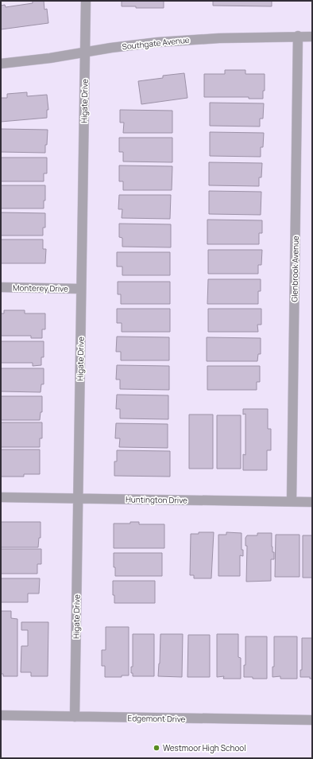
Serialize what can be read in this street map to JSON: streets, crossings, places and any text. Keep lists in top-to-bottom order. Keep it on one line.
{"streets":{"street":["Southgate Avenue","Higate Drive","Glenbrook Avenue","Monterey Drive","Huntington Drive","Edgemont Drive"]},"crossings":[["Southgate Avenue","Higate Drive"],["Southgate Avenue","Glenbrook Avenue"],["Higate Drive","Monterey Drive"],["Higate Drive","Huntington Drive"],["Higate Drive","Edgemont Drive"],["Glenbrook Avenue","Huntington Drive"]],"places":["Westmoor High School"]}
